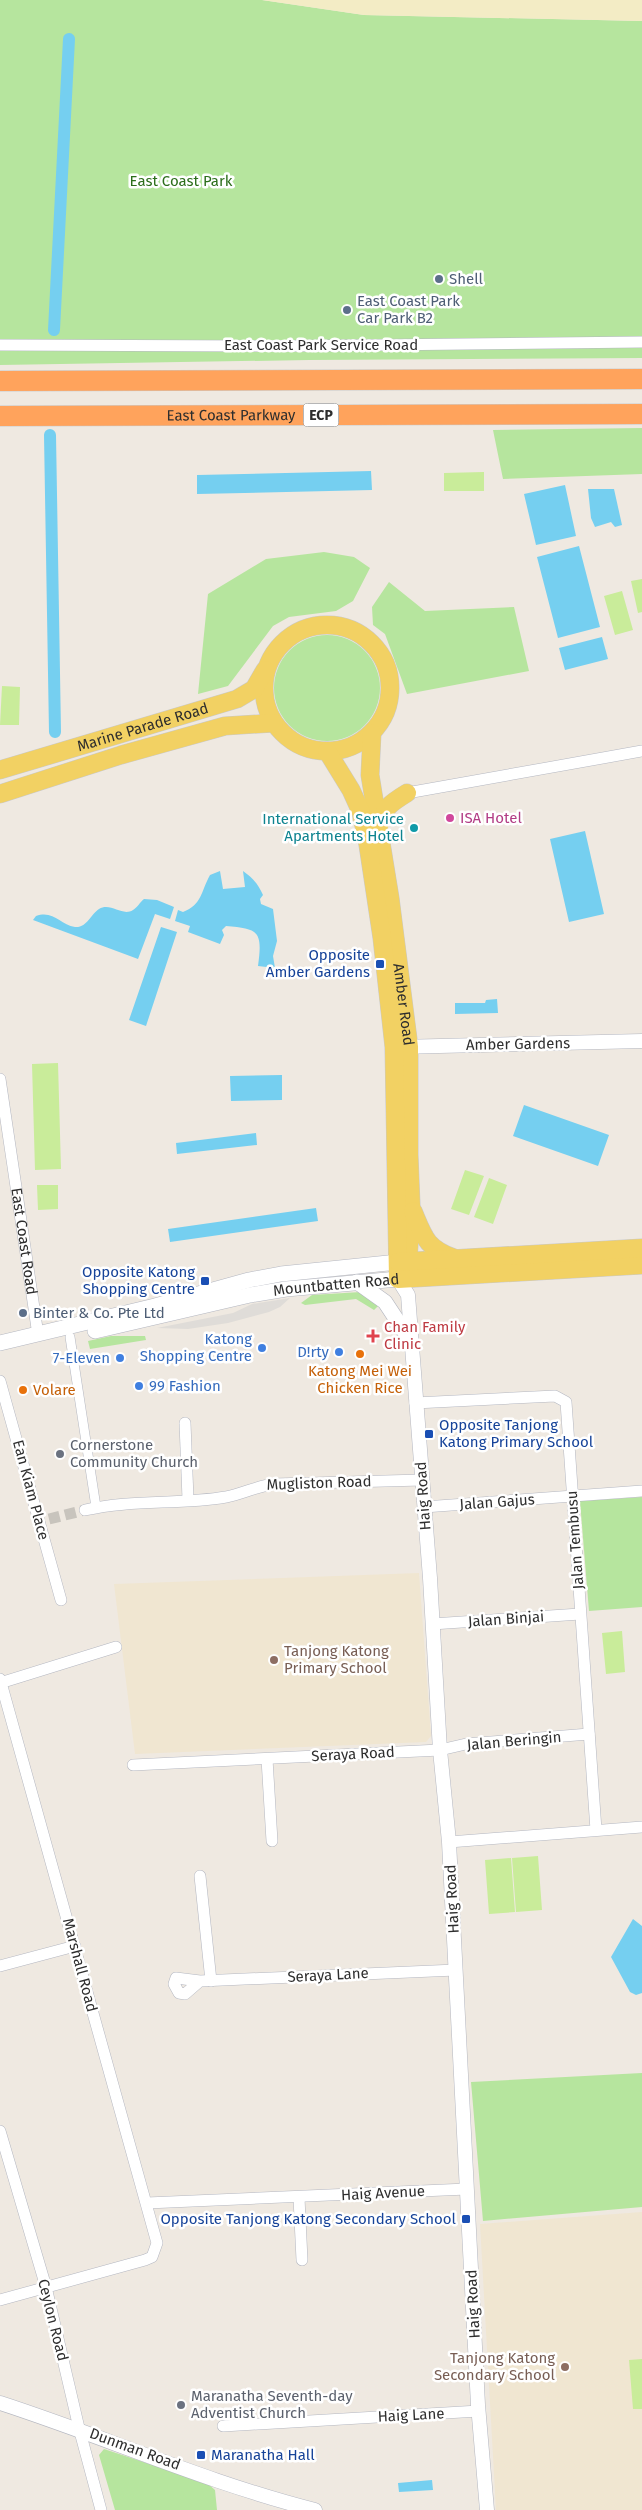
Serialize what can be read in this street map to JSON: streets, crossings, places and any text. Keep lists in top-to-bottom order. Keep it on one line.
{"streets":{"highway":["East Coast Parkway","ECP"],"main road":["Marine Parade Road","Amber Road","Mountbatten Road"],"street":["East Coast Park Service Road","Amber Gardens","East Coast Road","Mugliston Road","Ean Kiam Place","Haig Road","Jalan Gajus","Jalan Tembusu","Jalan Binjai","Jalan Beringin","Seraya Road","Marshall Road","Seraya Lane","Haig Avenue","Ceylon Road","Haig Lane","Dunman Road"]},"crossings":[["Marine Parade Road","Amber Road"],["Amber Road","Amber Gardens"],["Amber Road","Mountbatten Road"],["Amber Road","Haig Road"],["East Coast Road","Mountbatten Road"],["Mountbatten Road","Haig Road"],["Mugliston Road","Haig Road"],["Haig Road","Jalan Gajus"],["Haig Road","Jalan Tembusu"],["Haig Road","Jalan Binjai"],["Haig Road","Jalan Beringin"],["Haig Road","Seraya Road"],["Haig Road","Seraya Lane"],["Haig Road","Haig Avenue"],["Haig Road","Haig Lane"],["Jalan Gajus","Jalan Tembusu"],["Jalan Tembusu","Jalan Binjai"],["Jalan Tembusu","Jalan Beringin"],["Jalan Beringin","Seraya Road"],["Marshall Road","Haig Avenue"],["Marshall Road","Ceylon Road"],["Ceylon Road","Dunman Road"]],"parks":["East Coast Park"],"places":{"other":["Shell","East Coast Park Car Park B2","ISA Hotel","International Service Apartments Hotel","Binter & Co. Pte Ltd","Katong Shopping Centre","D!rty","Katong Mei Wei Chicken Rice","7-Eleven","99 Fashion","Volare","Cornerstone Community Church","Tanjong Katong Primary School","Tanjong Katong Secondary School","Maranatha Seventh-day Adventist Church"],"transit":["Opposite Amber Gardens","Opposite Katong Shopping Centre","Opposite Tanjong Katong Primary School","Opposite Tanjong Katong Secondary School","Maranatha Hall"],"health":["Chan Family Clinic"]}}
